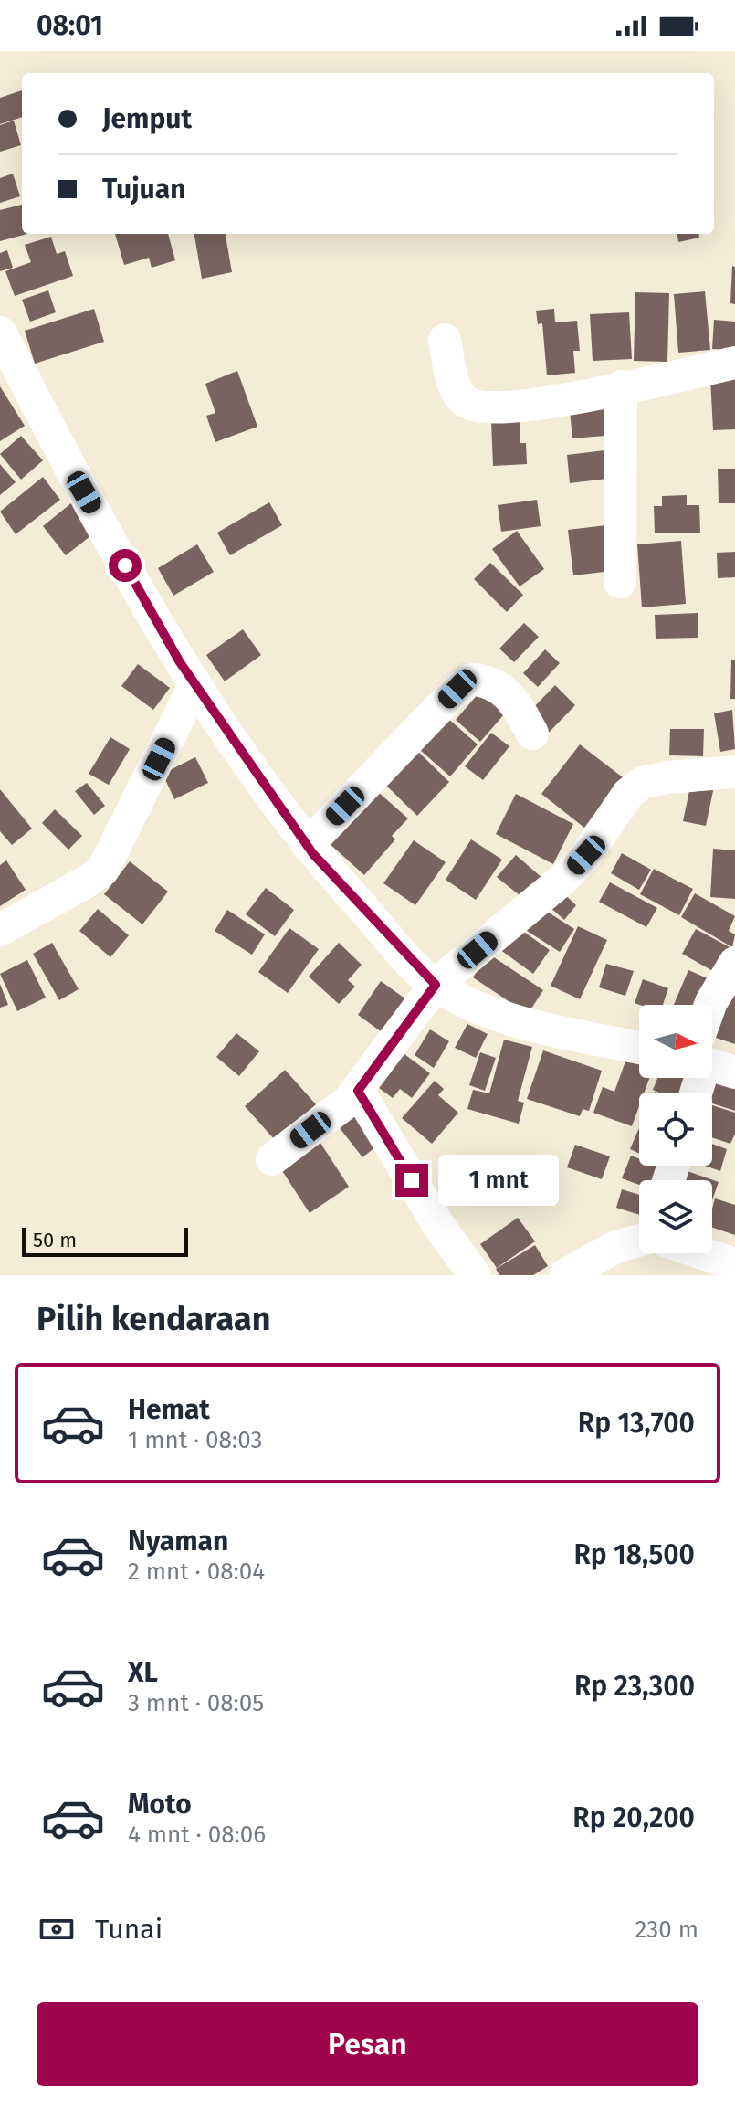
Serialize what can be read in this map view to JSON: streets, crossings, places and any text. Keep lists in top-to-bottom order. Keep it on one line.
{"scale_bar":"50 m","north":"right","page":{"status":"08:01","banner":["Jemput","Tujuan"],"bubble":"1 mnt","scale":"50 m","heading":"Pilih kendaraan","list":[{"name":"Hemat","note":"1 mnt · 08:03","value":"Rp 13,700"},{"name":"Nyaman","note":"2 mnt · 08:04","value":"Rp 18,500"},{"name":"XL","note":"3 mnt · 08:05","value":"Rp 23,300"},{"name":"Moto","note":"4 mnt · 08:06","value":"Rp 20,200"}],"pay":["Tunai","230 m"],"buttons":"Pesan"}}
